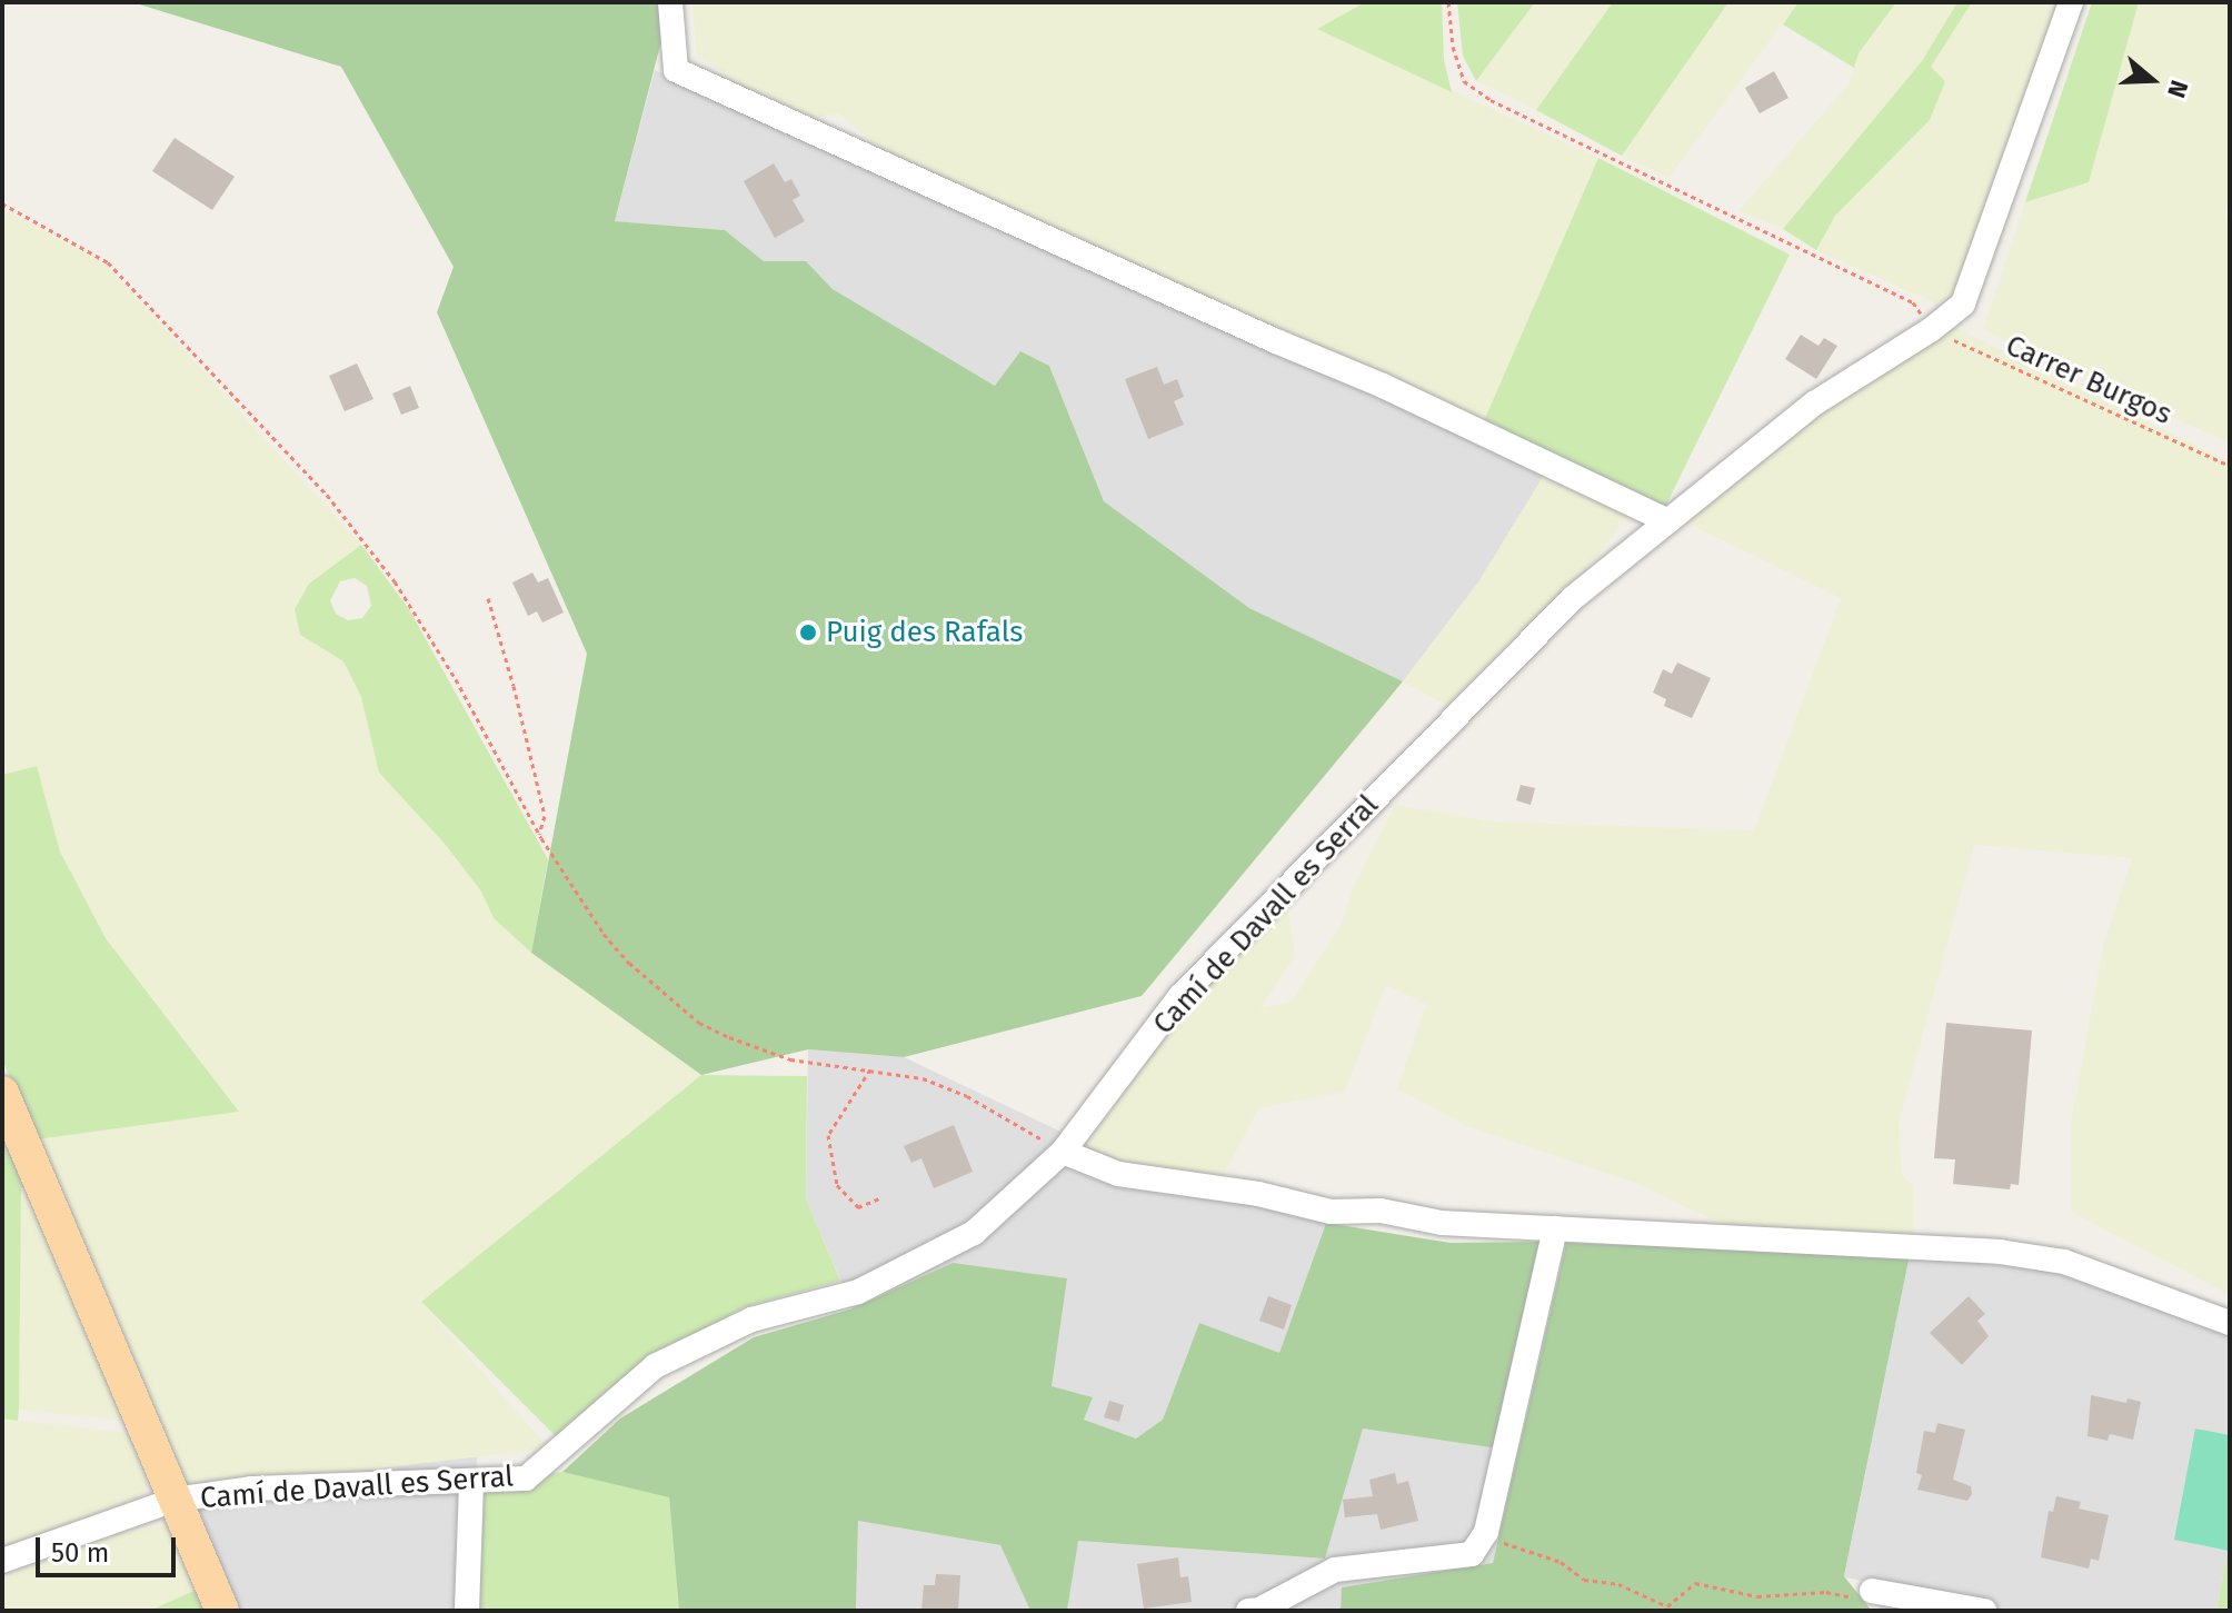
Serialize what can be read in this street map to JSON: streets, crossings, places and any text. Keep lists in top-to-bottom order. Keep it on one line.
{"streets":{"street":["Camí de Davall es Serral"],"path":["Carrer Burgos"]},"crossings":[["Carrer Burgos","Camí de Davall es Serral"]],"places":["Puig des Rafals"],"scale_bar":"50 m","north":"right"}
